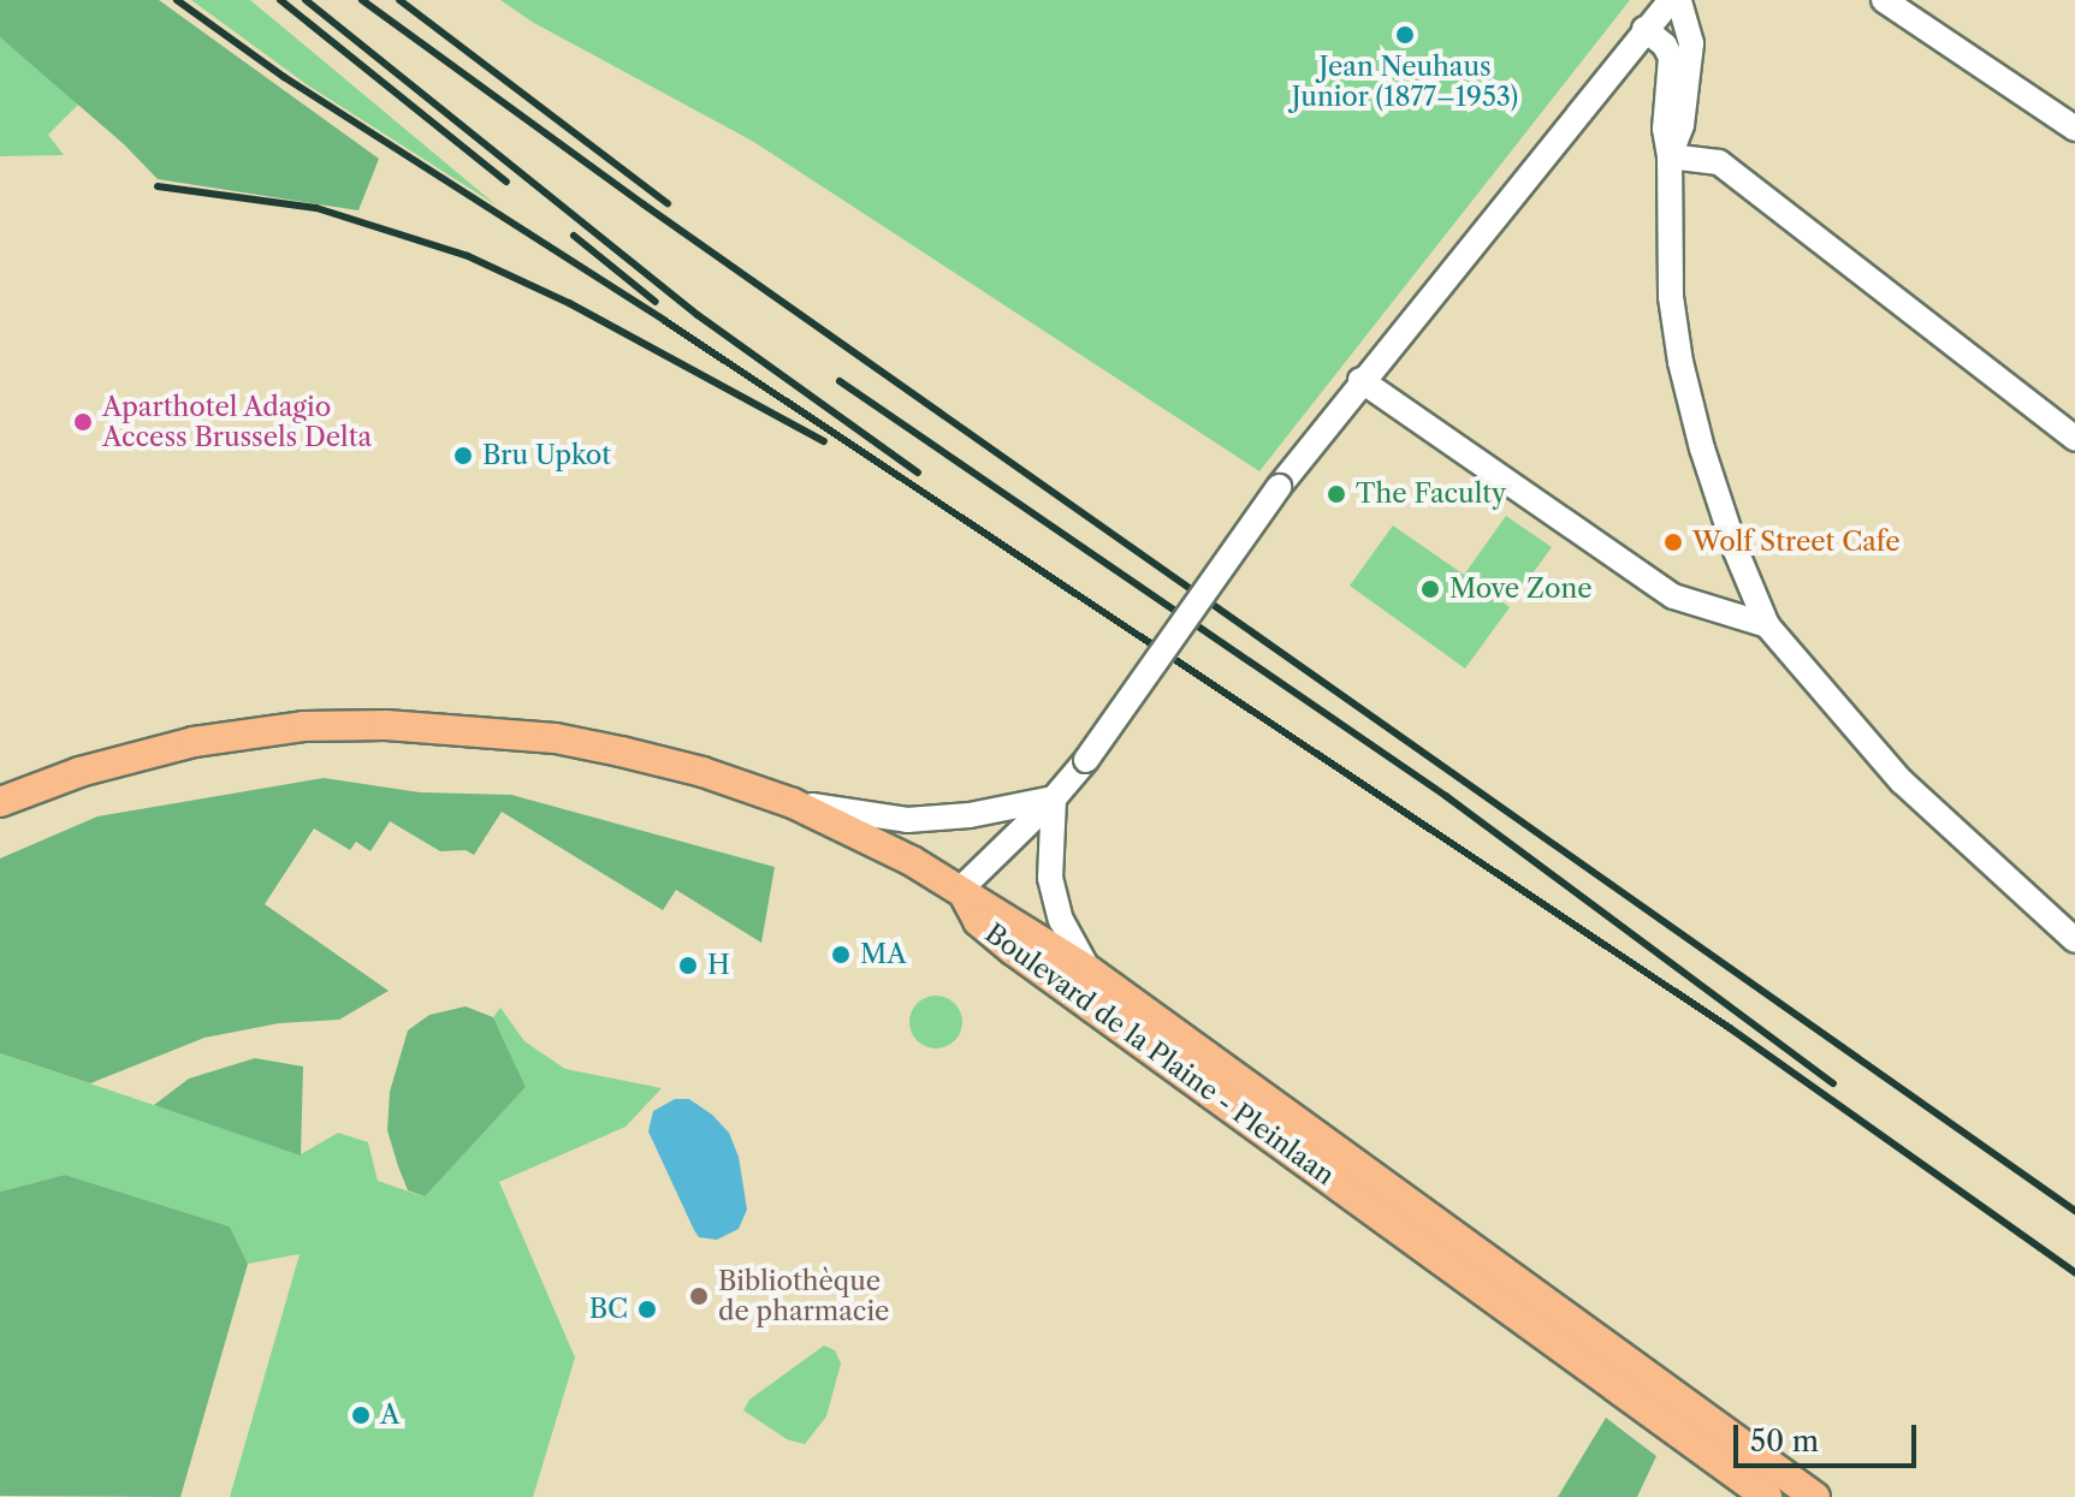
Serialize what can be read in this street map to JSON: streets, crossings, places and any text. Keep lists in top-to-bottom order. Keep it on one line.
{"streets":{"main road":["Boulevard de la Plaine - Pleinlaan"]},"places":["Jean Neuhaus Junior (1877–1953)","Aparthotel Adagio Access Brussels Delta","Bru Upkot","The Faculty","Wolf Street Cafe","Move Zone","MA","H","Bibliothèque de pharmacie","BC","A"],"scale_bar":"50 m"}
